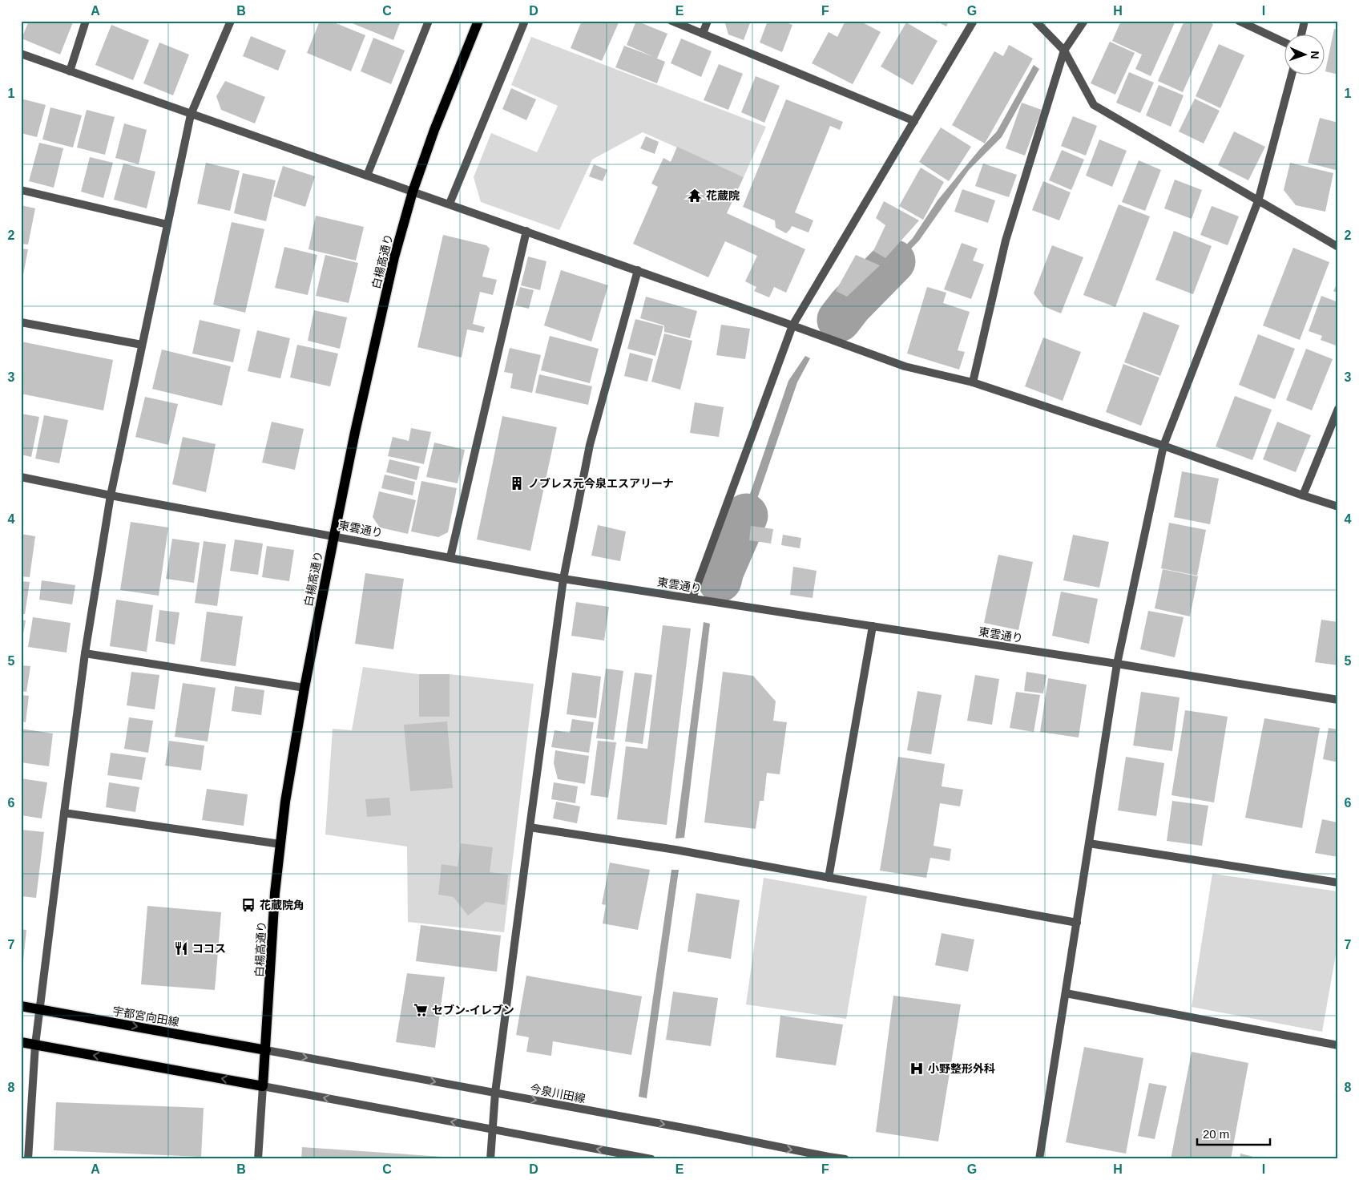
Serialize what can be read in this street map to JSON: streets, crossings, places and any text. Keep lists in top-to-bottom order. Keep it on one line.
{"streets":{"main road":["白楊高通り","宇都宮向田線"],"street":["東雲通り","今泉川田線"]},"crossings":[["白楊高通り","東雲通り"],["白楊高通り","宇都宮向田線"],["白楊高通り","今泉川田線"],["宇都宮向田線","今泉川田線"]],"places":{"temple":["花蔵院"],"building":["ノブレス元今泉エスアリーナ"],"bus stop":["花蔵院角"],"restaurant":["ココス"],"supermarket":["セブン-イレブン"],"hospital":["小野整形外科"]},"scale_bar":"20 m","north":"right","grid":{"columns":["A","B","C","D","E","F","G","H","I"],"rows":["1","2","3","4","5","6","7","8"]}}
